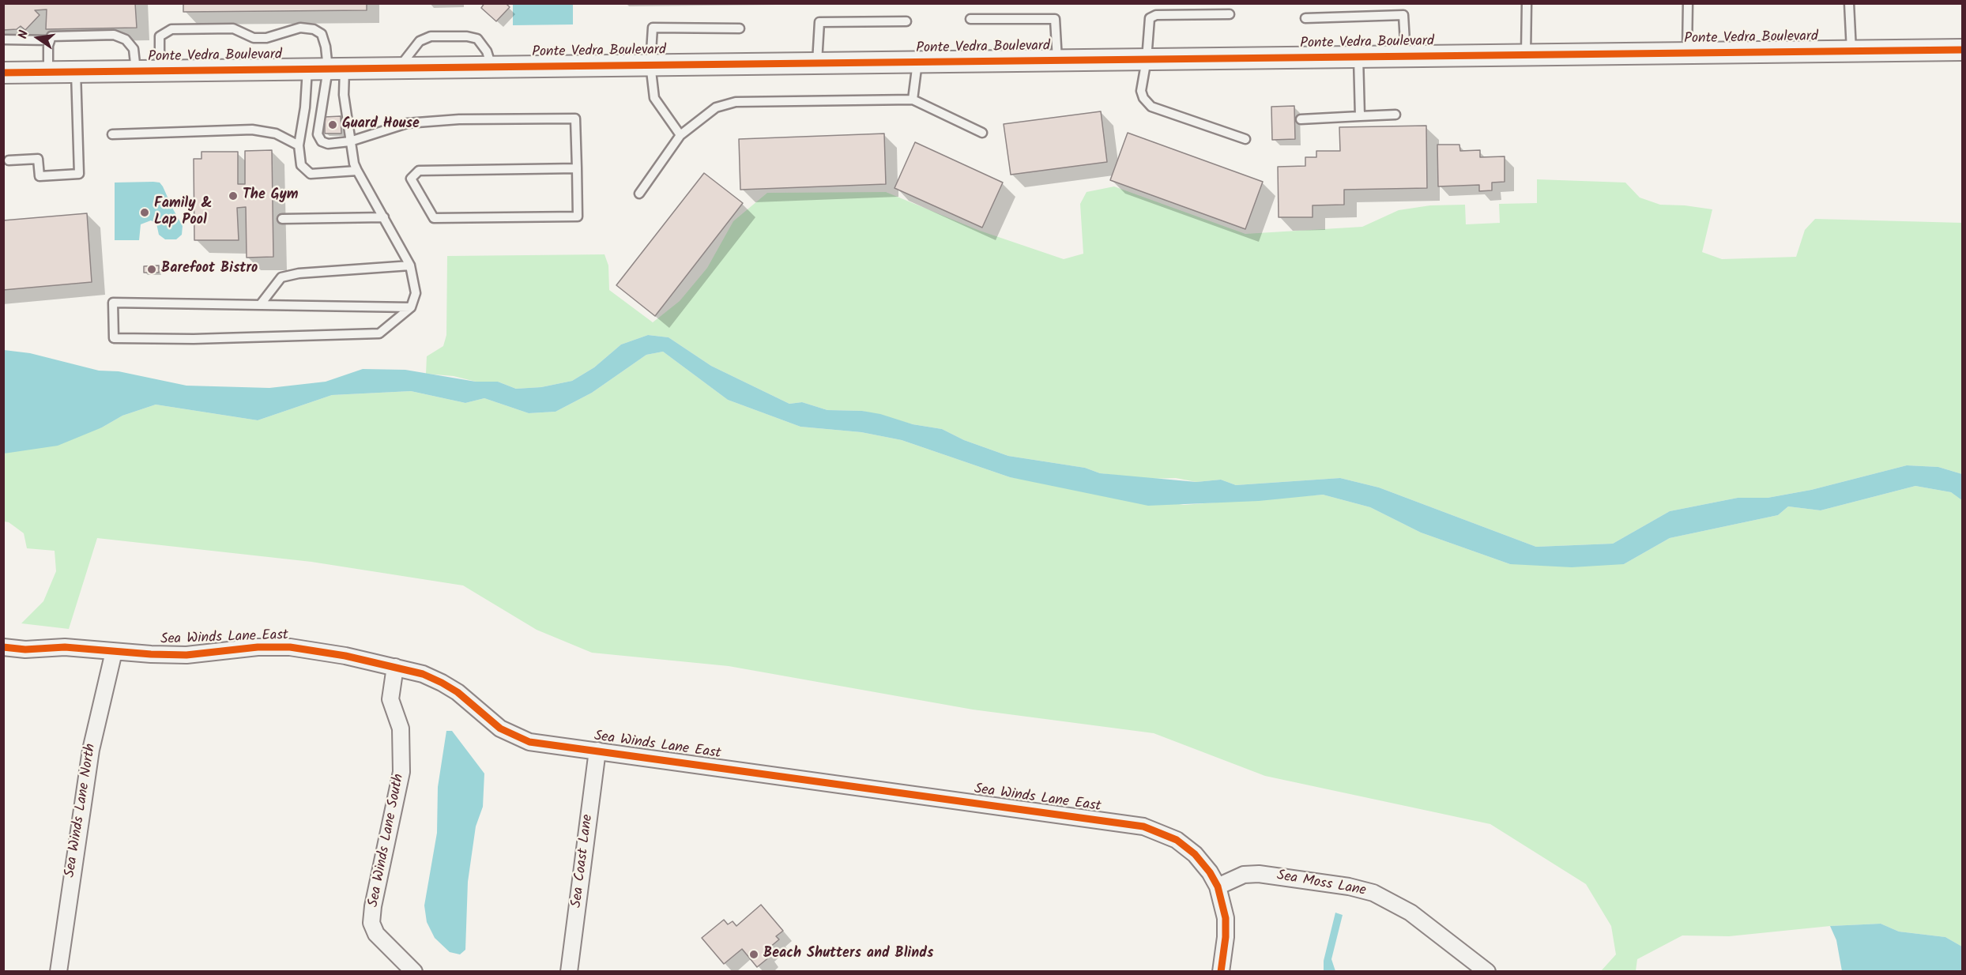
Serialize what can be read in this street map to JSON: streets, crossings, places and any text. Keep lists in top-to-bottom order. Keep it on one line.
{"streets":{"street":["Ponte Vedra Boulevard","Sea Winds Lane East","Sea Winds Lane North","Sea Winds Lane South","Sea Coast Lane","Sea Moss Lane"]},"crossings":[["Sea Winds Lane East","Sea Winds Lane North"],["Sea Winds Lane East","Sea Winds Lane South"],["Sea Winds Lane East","Sea Coast Lane"],["Sea Winds Lane East","Sea Moss Lane"]],"places":["Guard House","The Gym","Family & Lap Pool","Barefoot Bistro","Beach Shutters and Blinds"],"north":"left"}
